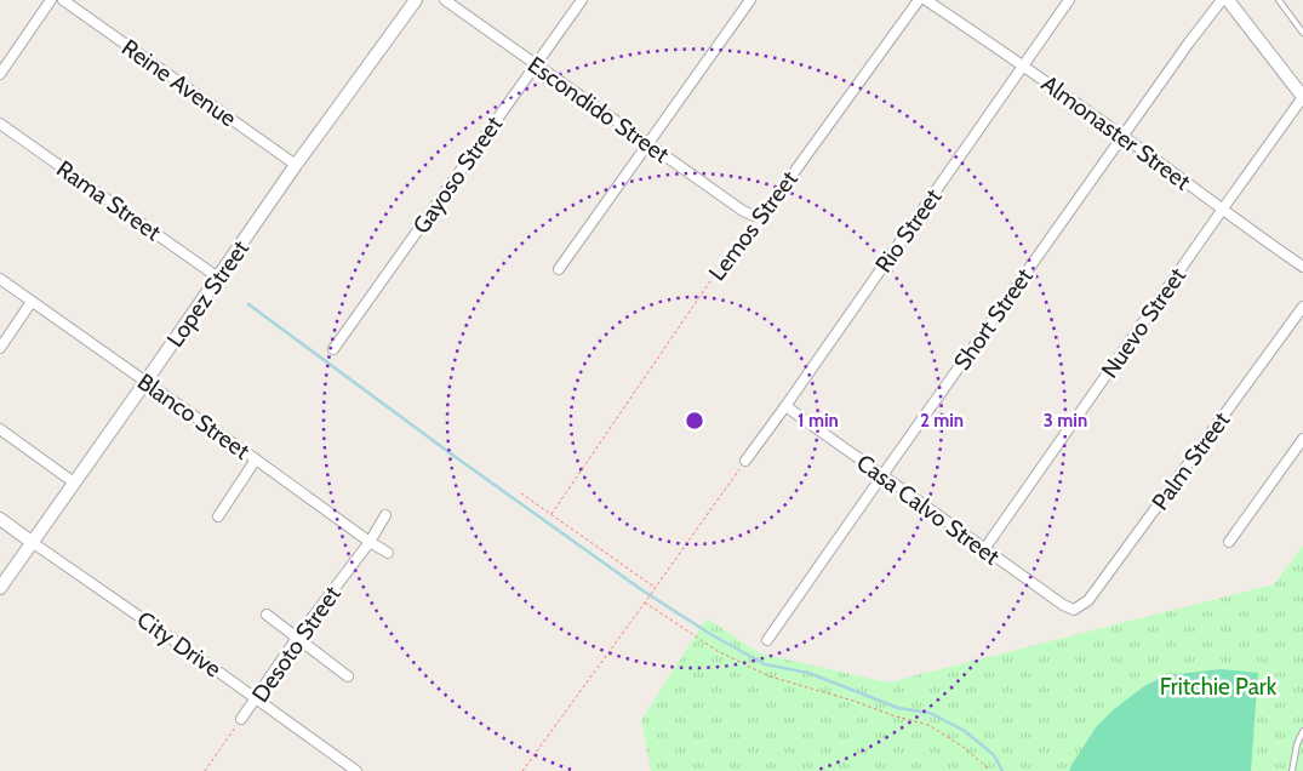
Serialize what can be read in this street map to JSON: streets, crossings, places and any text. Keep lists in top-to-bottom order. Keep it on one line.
{"streets":{"street":["Reine Avenue","Escondido Street","Almonaster Street","Gayoso Street","Rama Street","Lemos Street","Rio Street","Lopez Street","Short Street","Nuevo Street","Blanco Street","Palm Street","Casa Calvo Street","City Drive","Desoto Street"]},"crossings":[["Reine Avenue","Lopez Street"],["Escondido Street","Gayoso Street"],["Escondido Street","Lemos Street"],["Almonaster Street","Rio Street"],["Almonaster Street","Short Street"],["Almonaster Street","Nuevo Street"],["Rama Street","Lopez Street"],["Rio Street","Casa Calvo Street"],["Lopez Street","Blanco Street"],["Lopez Street","City Drive"],["Short Street","Casa Calvo Street"],["Nuevo Street","Casa Calvo Street"],["Blanco Street","Desoto Street"],["Palm Street","Casa Calvo Street"],["City Drive","Desoto Street"]],"parks":["Fritchie Park"],"rings":["1 min","2 min","3 min"]}
